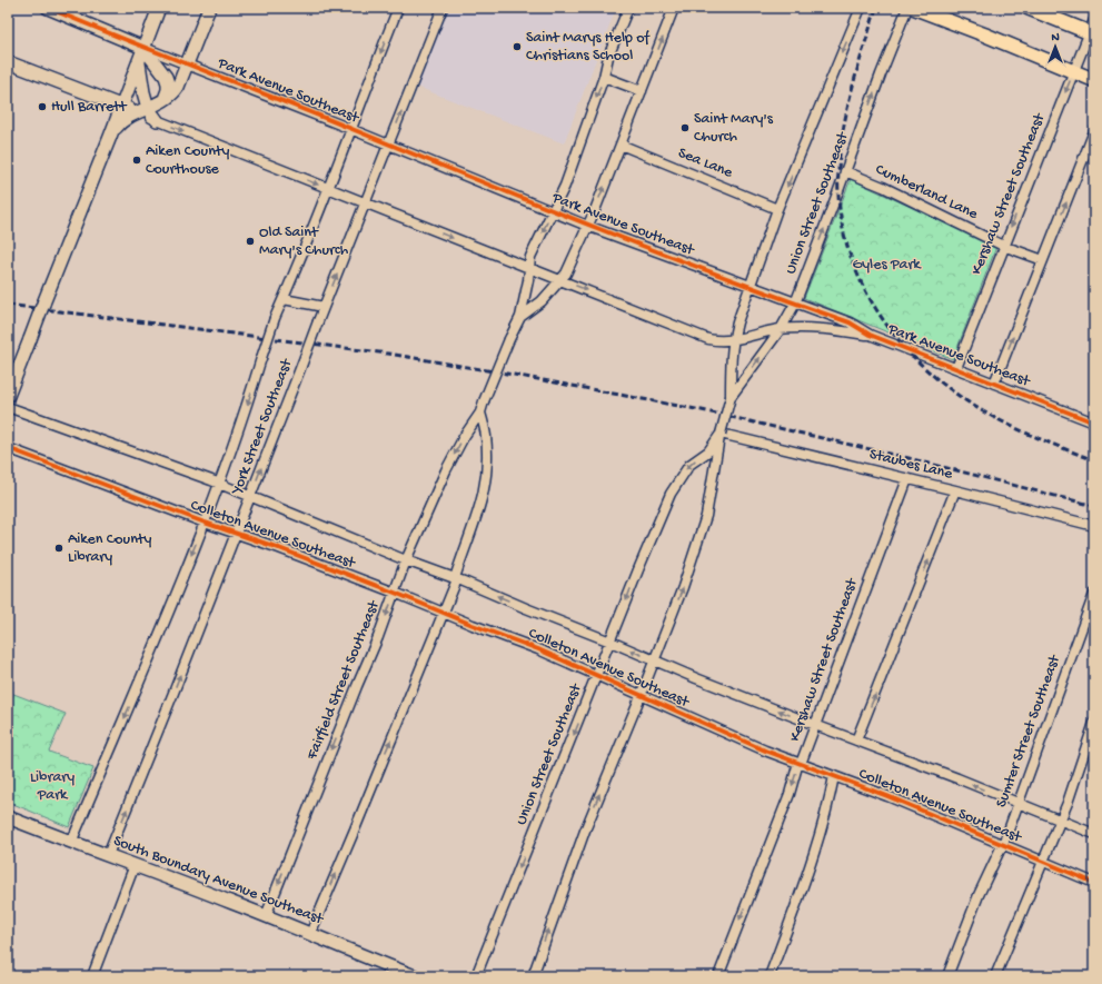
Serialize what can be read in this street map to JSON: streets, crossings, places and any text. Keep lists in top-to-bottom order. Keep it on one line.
{"streets":{"main road":["South Boundary Avenue Southeast"],"street":["Park Avenue Southeast","Sea Lane","Cumberland Lane","Kershaw Street Southeast","Union Street Southeast","York Street Southeast","Staubes Lane","Colleton Avenue Southeast","Fairfield Street Southeast","Sumter Street Southeast"]},"crossings":[["Park Avenue Southeast","Kershaw Street Southeast"],["Park Avenue Southeast","Union Street Southeast"],["Park Avenue Southeast","York Street Southeast"],["Park Avenue Southeast","Fairfield Street Southeast"],["Sea Lane","Union Street Southeast"],["Sea Lane","Fairfield Street Southeast"],["Cumberland Lane","Kershaw Street Southeast"],["Cumberland Lane","Union Street Southeast"],["Kershaw Street Southeast","Staubes Lane"],["Kershaw Street Southeast","Colleton Avenue Southeast"],["Union Street Southeast","Staubes Lane"],["Union Street Southeast","Colleton Avenue Southeast"],["York Street Southeast","Colleton Avenue Southeast"],["York Street Southeast","South Boundary Avenue Southeast"],["Colleton Avenue Southeast","Fairfield Street Southeast"],["Colleton Avenue Southeast","Sumter Street Southeast"],["Fairfield Street Southeast","South Boundary Avenue Southeast"]],"parks":["Gyles Park","Library Park"],"places":["Saint Marys Help of Christians School","Hull Barrett","Saint Mary's Church","Aiken County Courthouse","Old Saint Mary's Church","Aiken County Library"],"north":"top"}
